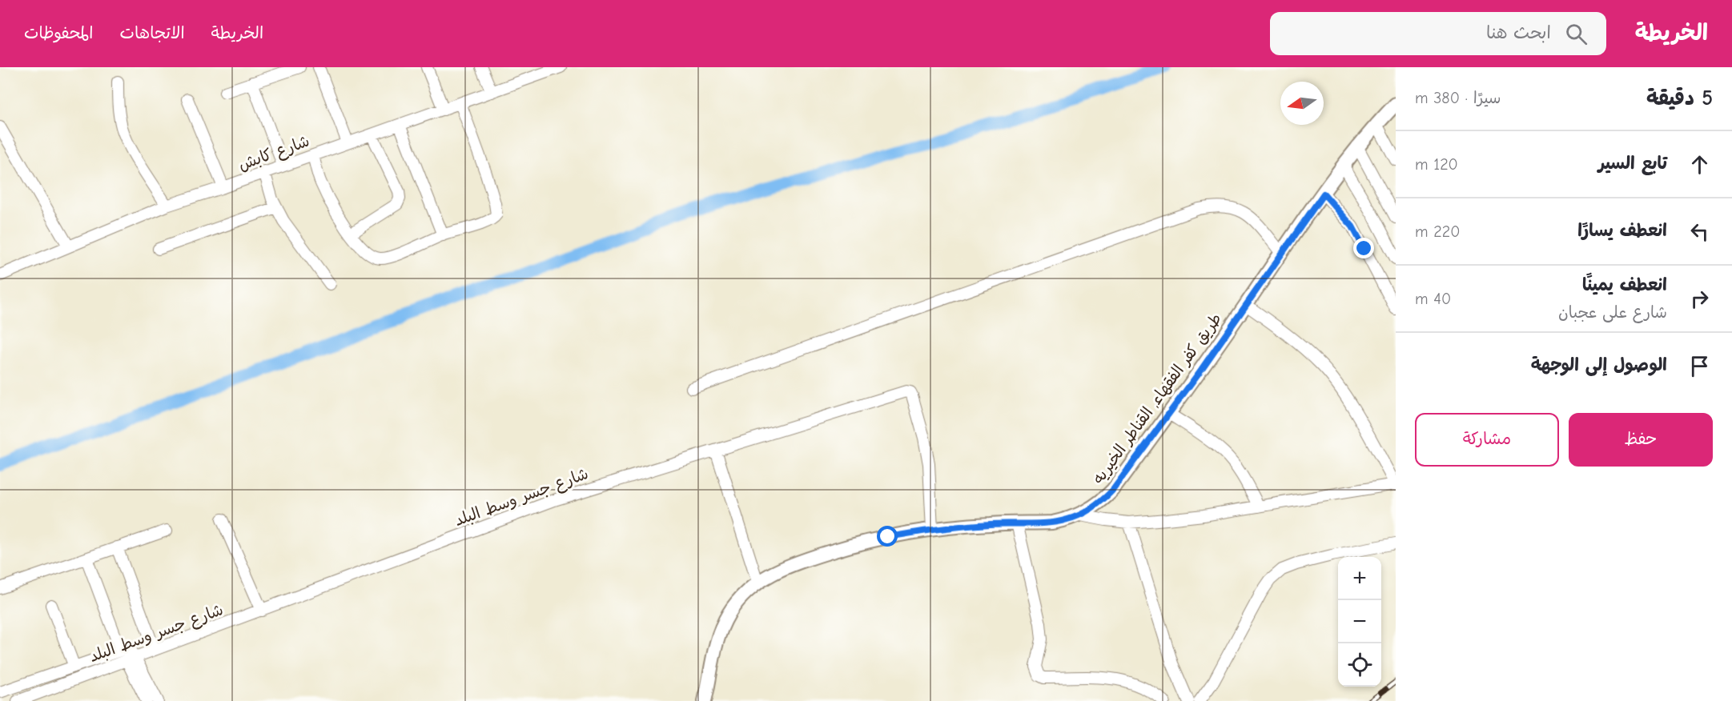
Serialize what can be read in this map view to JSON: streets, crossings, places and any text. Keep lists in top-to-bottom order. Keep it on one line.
{"streets":{"street":["شارع كابش","طريق كفر الفقهاء, القناطر الخيريه","شارع جسر وسط البلد"]},"crossings":[["طريق كفر الفقهاء, القناطر الخيريه","شارع جسر وسط البلد"]],"north":"left","page":{"header":"الخريطة","search":"ابحث هنا","nav":["الخريطة","الاتجاهات","المحفوظات"],"heading":["5 دقيقة","سيرًا · 380 m"],"list":[["تابع السير","120 m"],["انعطف يسارًا","220 m"],["انعطف يمينًا","شارع على عجبان","40 m"],"الوصول إلى الوجهة"],"buttons":["حفظ","مشاركة"],"map_buttons":["+","−"]}}
